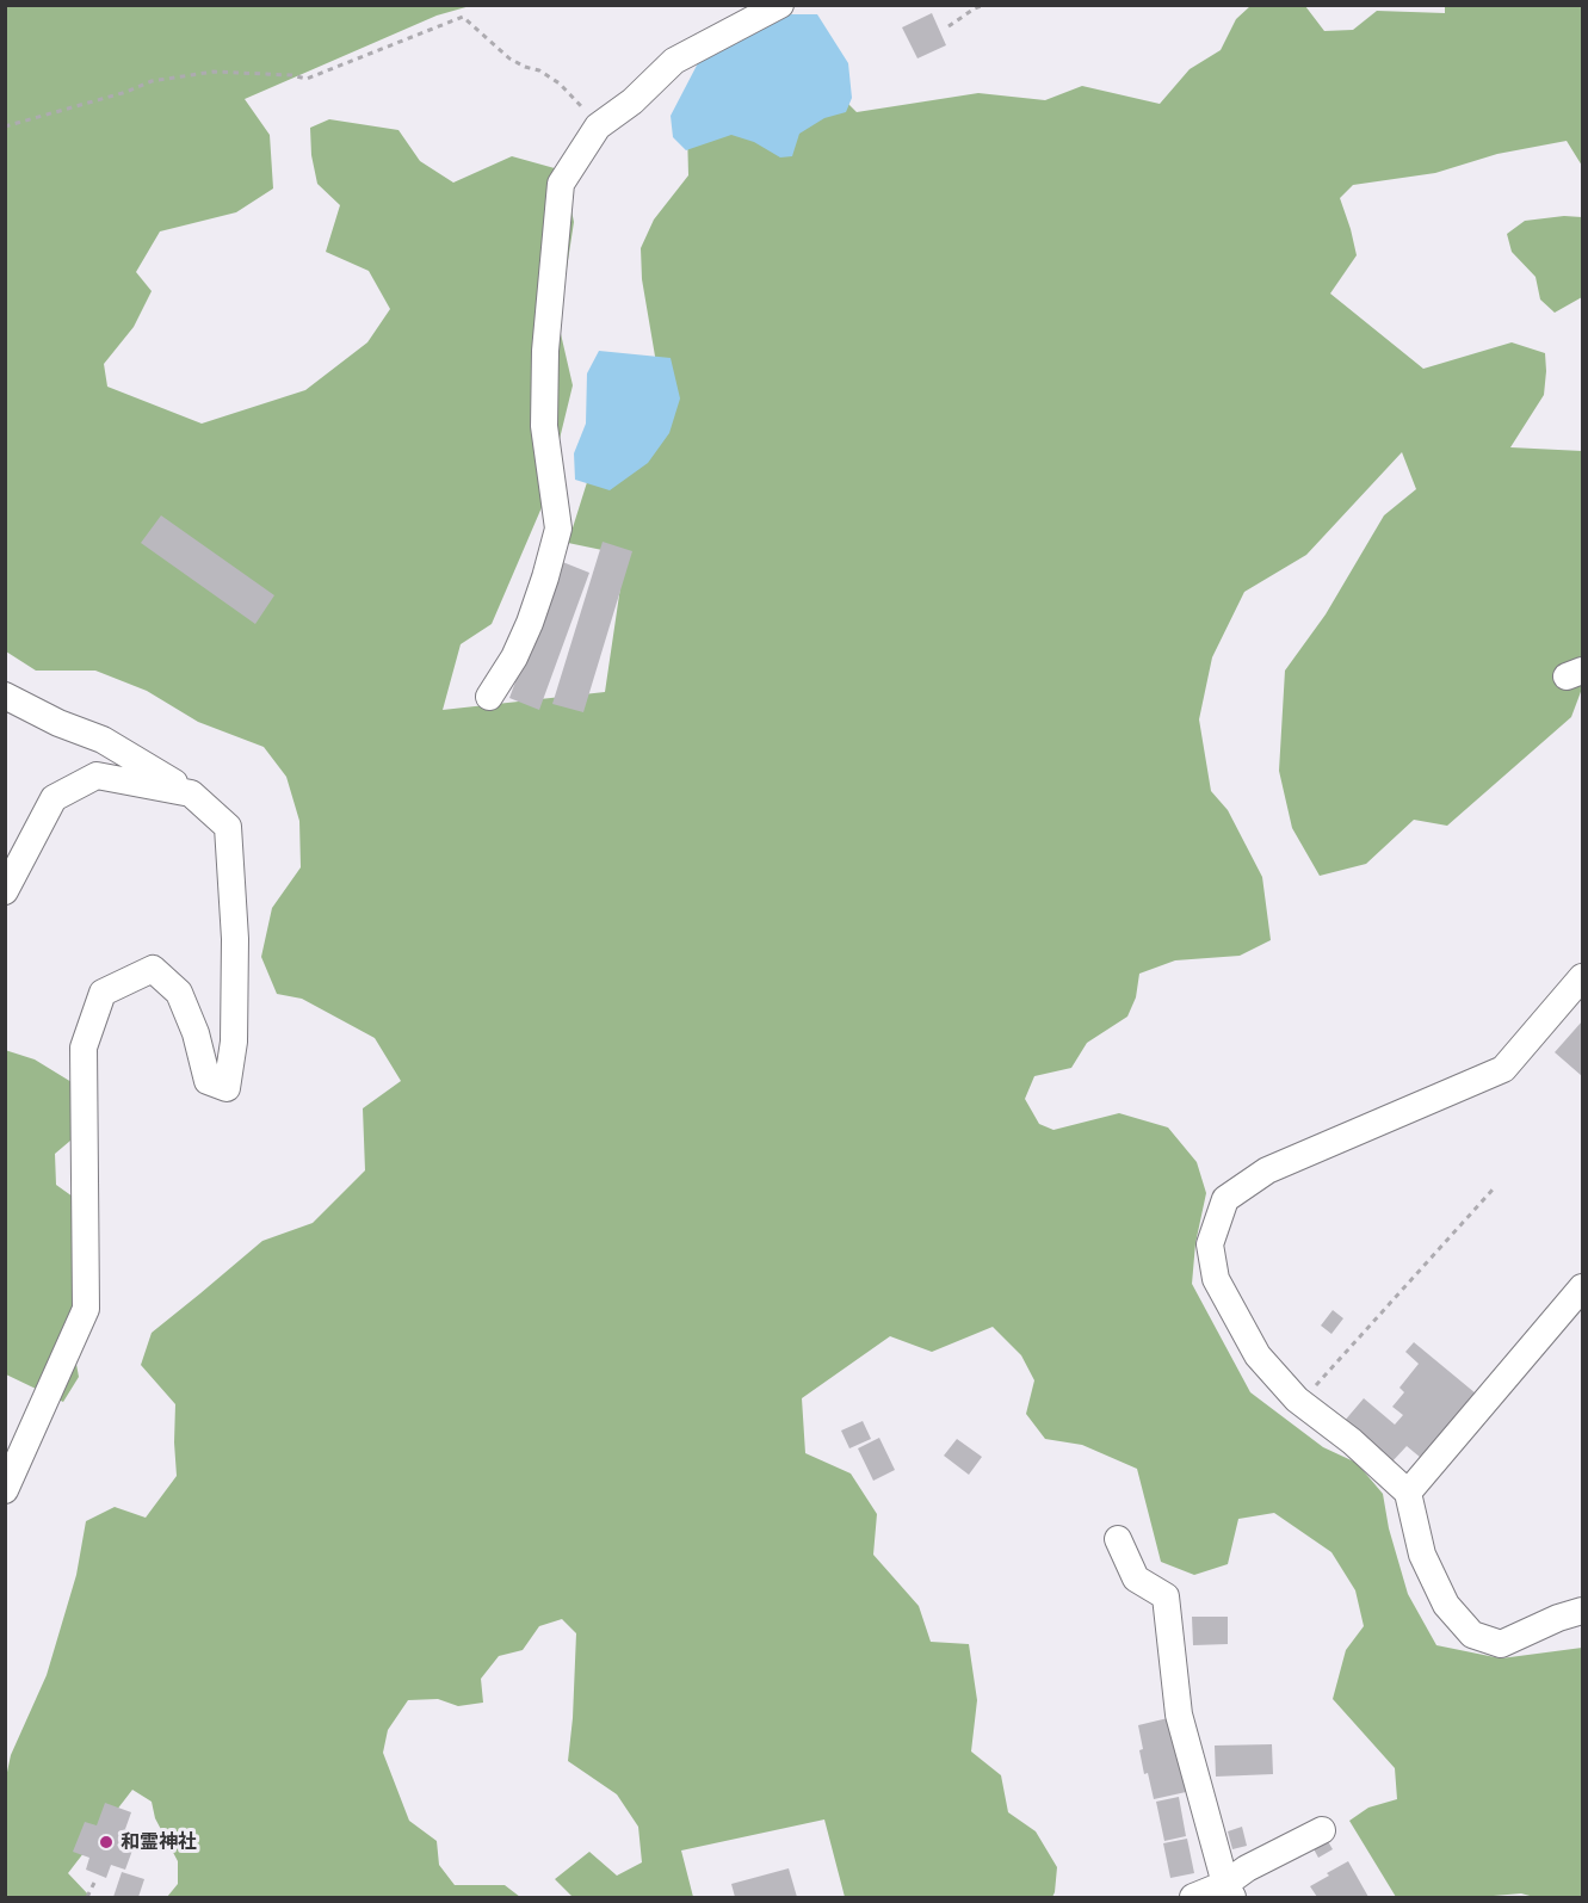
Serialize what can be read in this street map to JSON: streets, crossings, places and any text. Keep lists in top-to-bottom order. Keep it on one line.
{"places":["和霊神社"]}
